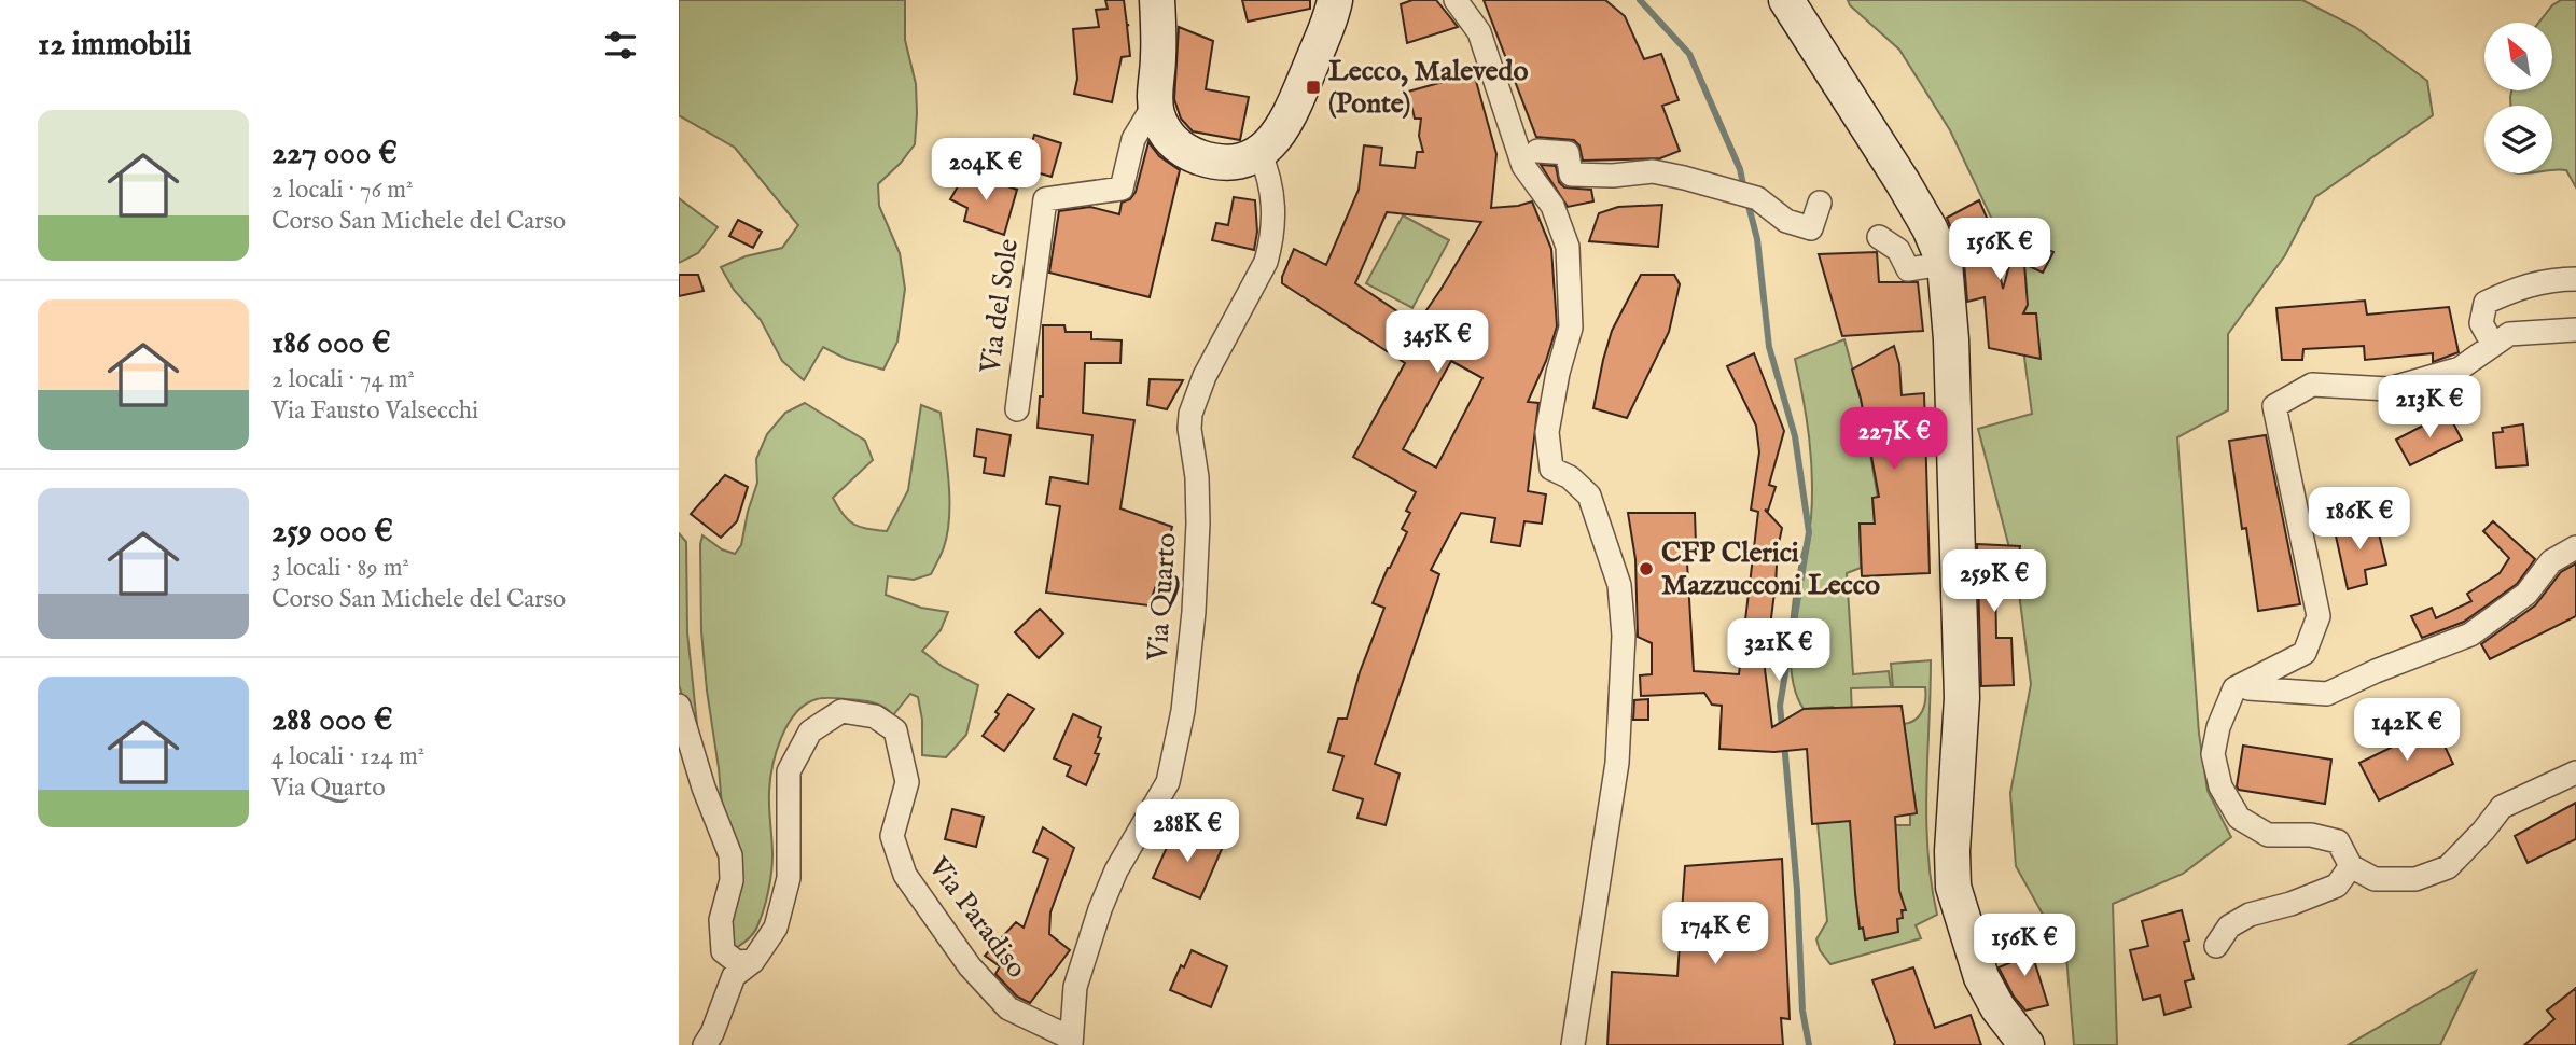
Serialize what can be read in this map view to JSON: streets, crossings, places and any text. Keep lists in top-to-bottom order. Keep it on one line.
{"streets":{"street":["Via del Sole","Via Quarto","Via Paradiso"]},"crossings":[["Via Quarto","Via Paradiso"]],"places":{"transit":["Lecco, Malevedo (Ponte)"],"other":["CFP Clerici Mazzucconi Lecco"]},"north":"top left","page":{"heading":"12 immobili","list":[{"name":"227 000 €","note":"2 locali · 76 m² · Corso San Michele del Carso"},{"name":"186 000 €","note":"2 locali · 74 m² · Via Fausto Valsecchi"},{"name":"259 000 €","note":"3 locali · 89 m² · Corso San Michele del Carso"},{"name":"288 000 €","note":"4 locali · 124 m² · Via Quarto"}],"price":["204K €","156K €","345K €","213K €","227K €","186K €","259K €","321K €","142K €","288K €","174K €","156K €"]}}
